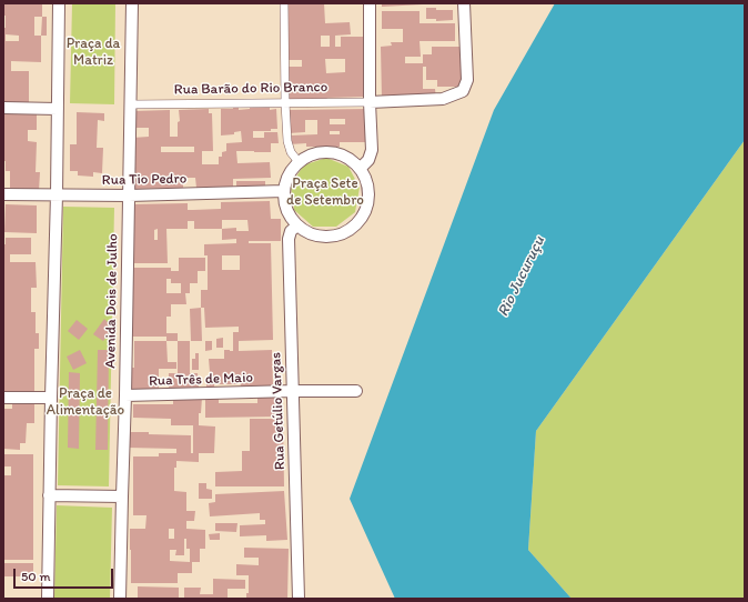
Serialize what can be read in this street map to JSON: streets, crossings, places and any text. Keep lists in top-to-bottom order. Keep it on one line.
{"streets":{"street":["Rua Barão do Rio Branco","Rua Tio Pedro","Avenida Dois de Julho","Rua Três de Maio","Rua Getúlio Vargas"]},"crossings":[["Rua Barão do Rio Branco","Avenida Dois de Julho"],["Rua Tio Pedro","Avenida Dois de Julho"],["Rua Tio Pedro","Rua Getúlio Vargas"],["Avenida Dois de Julho","Rua Três de Maio"],["Rua Três de Maio","Rua Getúlio Vargas"]],"water":["Rio Jucuruçu"],"parks":["Praça da Matriz","Praça Sete de Setembro","Praça de Alimentação"],"scale_bar":"50 m"}
